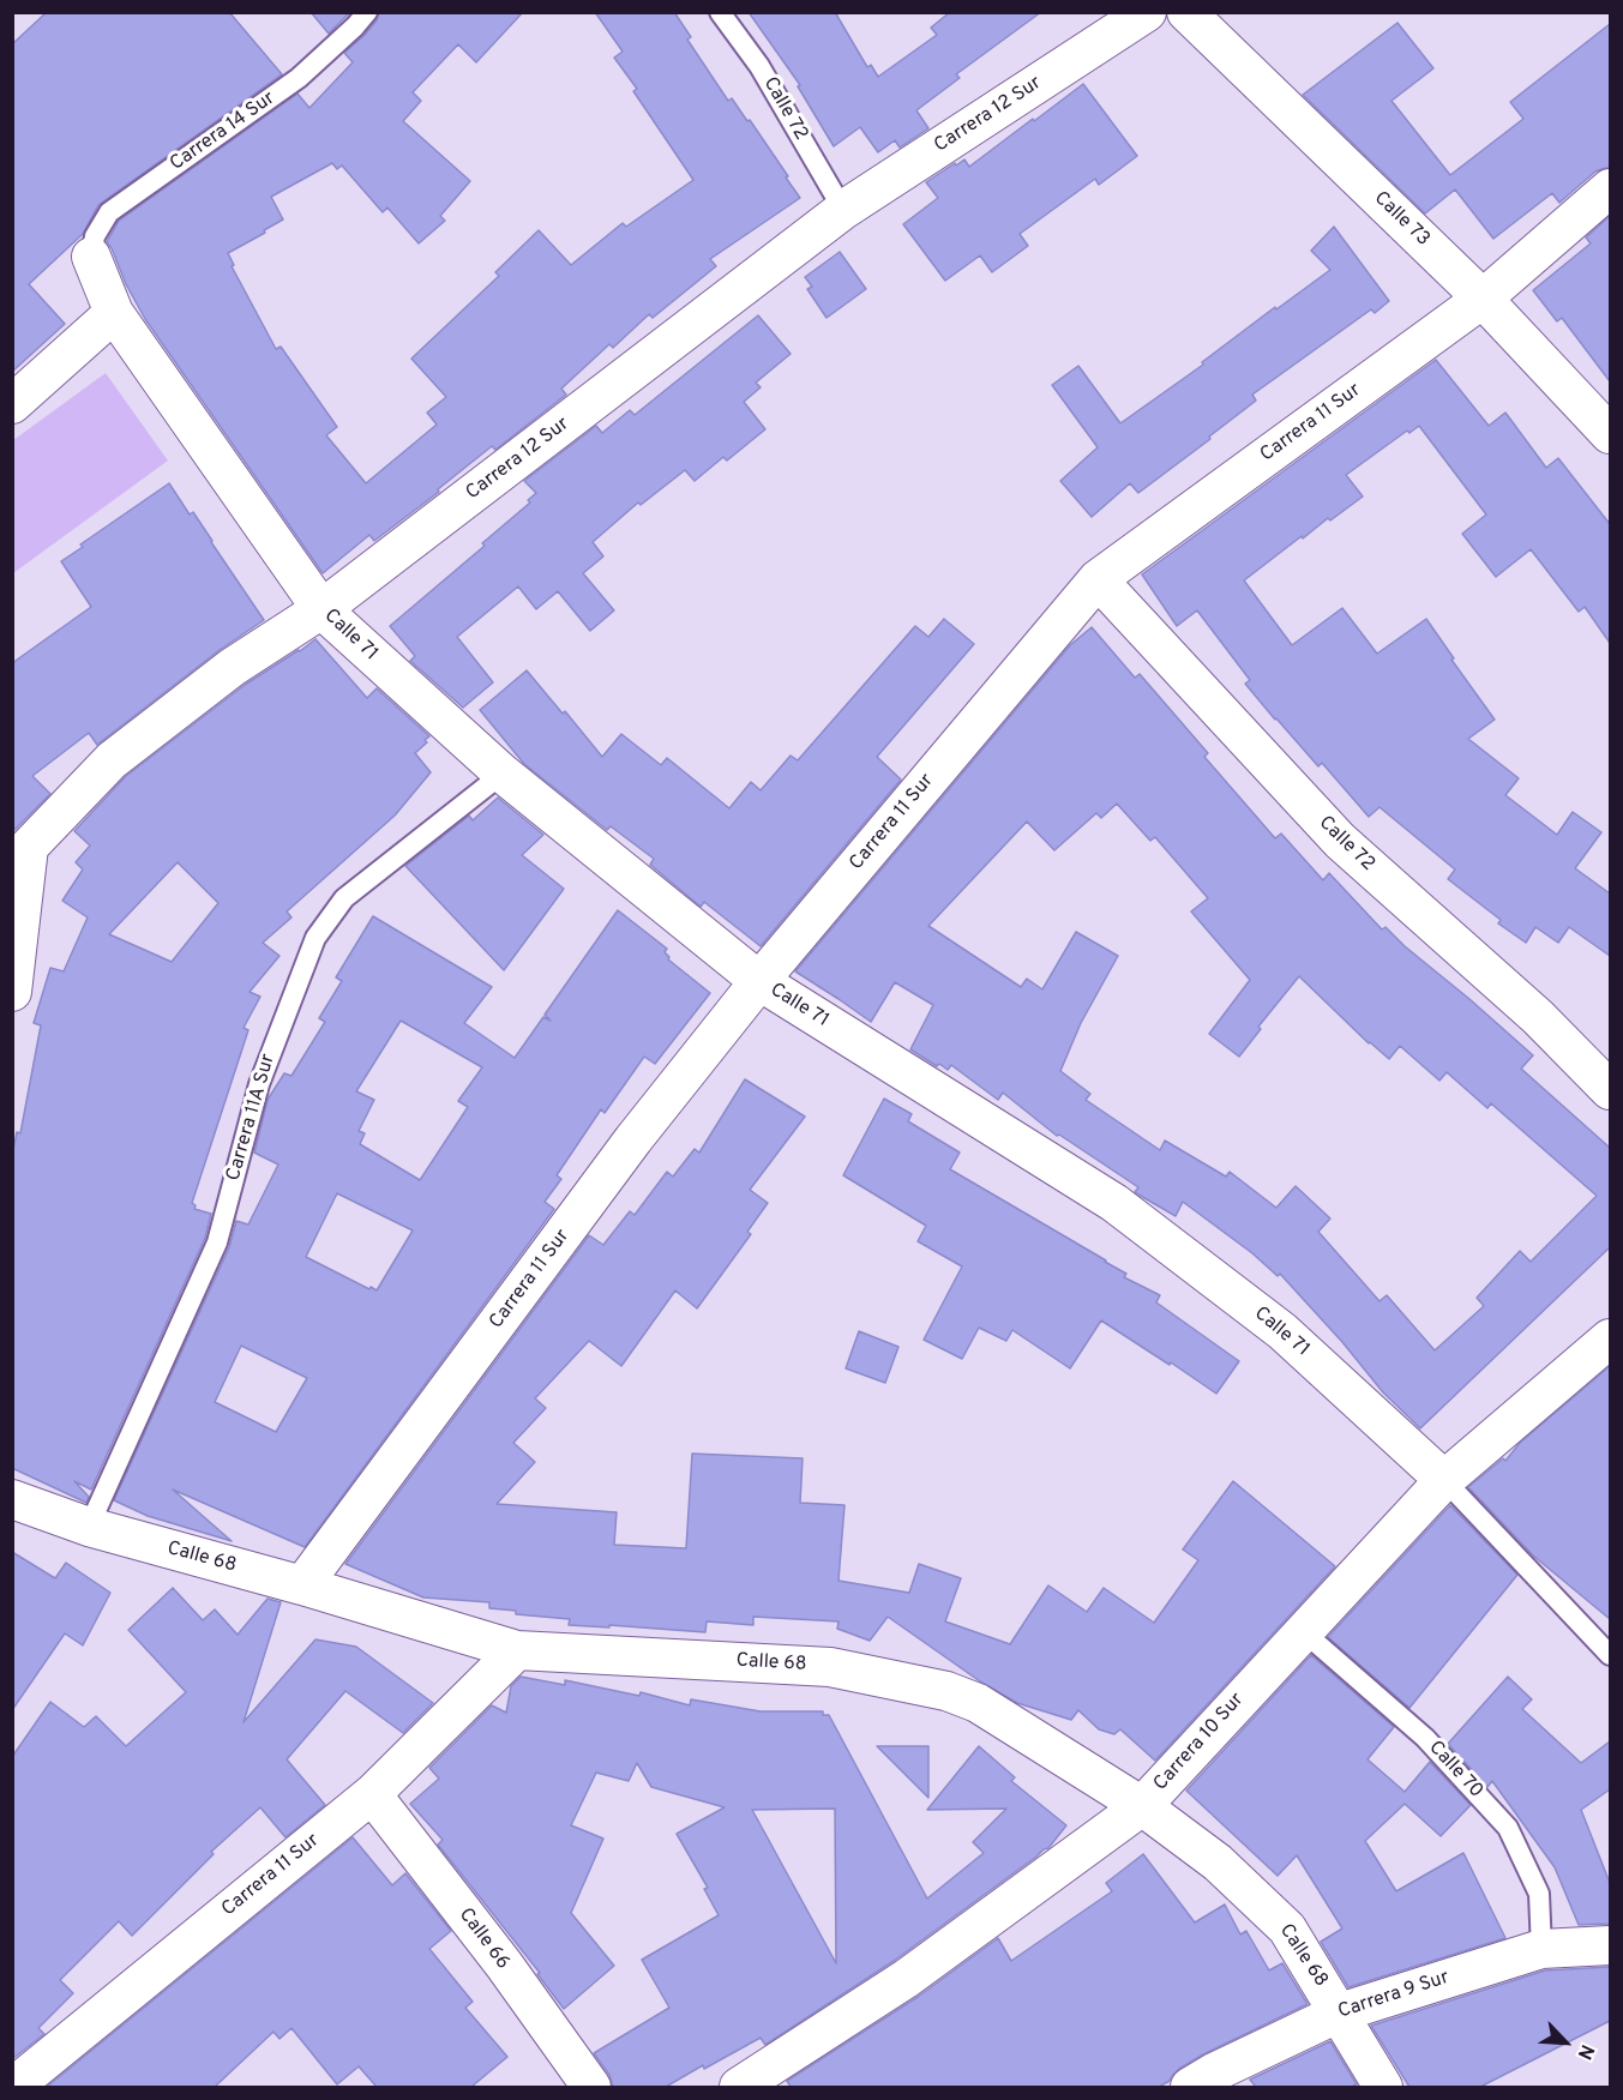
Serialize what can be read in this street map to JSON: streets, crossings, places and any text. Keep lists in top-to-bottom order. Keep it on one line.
{"streets":{"street":["Calle 72","Carrera 12 Sur","Calle 73","Carrera 11 Sur","Calle 71","Calle 68","Carrera 10 Sur","Calle 66","Carrera 9 Sur"],"lane":["Carrera 14 Sur","Carrera 11A Sur","Calle 70"]},"crossings":[["Calle 72","Carrera 12 Sur"],["Calle 72","Carrera 11 Sur"],["Carrera 12 Sur","Calle 71"],["Carrera 14 Sur","Calle 71"],["Calle 73","Carrera 11 Sur"],["Carrera 11 Sur","Calle 71"],["Carrera 11 Sur","Calle 68"],["Carrera 11 Sur","Calle 66"],["Calle 71","Carrera 11A Sur"],["Calle 71","Carrera 10 Sur"],["Carrera 11A Sur","Calle 68"],["Calle 68","Carrera 10 Sur"],["Calle 68","Carrera 9 Sur"],["Carrera 10 Sur","Calle 70"],["Calle 70","Carrera 9 Sur"]],"north":"bottom right"}
